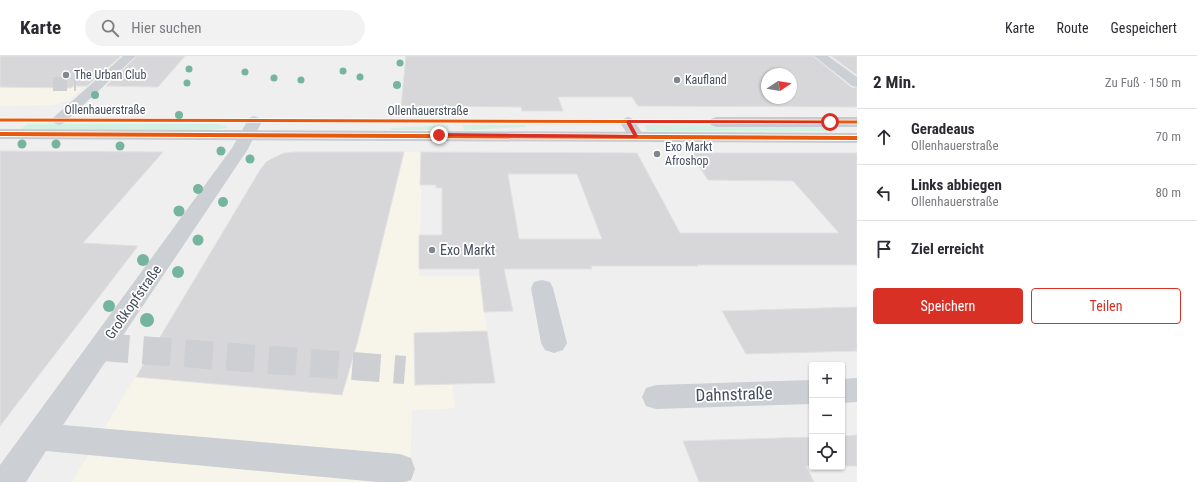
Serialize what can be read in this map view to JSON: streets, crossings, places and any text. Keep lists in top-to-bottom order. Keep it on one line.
{"streets":{"main road":["Ollenhauerstraße"],"street":["Großkopfstraße","Dahnstraße"]},"crossings":[["Ollenhauerstraße","Großkopfstraße"]],"places":["The Urban Club","Kaufland","Exo Markt Afroshop","Exo Markt"],"north":"right","page":{"header":"Karte","search":"Hier suchen","nav":["Karte","Route","Gespeichert"],"heading":["2 Min.","Zu Fuß · 150 m"],"list":[["Geradeaus","Ollenhauerstraße","70 m"],["Links abbiegen","Ollenhauerstraße","80 m"],"Ziel erreicht"],"buttons":["Speichern","Teilen"],"map_buttons":["+","−"]}}
